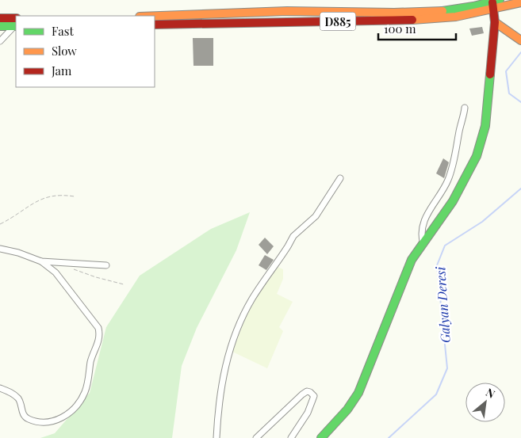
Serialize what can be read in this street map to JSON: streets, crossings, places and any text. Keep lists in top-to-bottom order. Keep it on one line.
{"streets":{"main road":["D885"]},"water":["Galyan Deresi"],"legend":["Fast","Slow","Jam"],"scale_bar":"100 m","north":"top right"}
